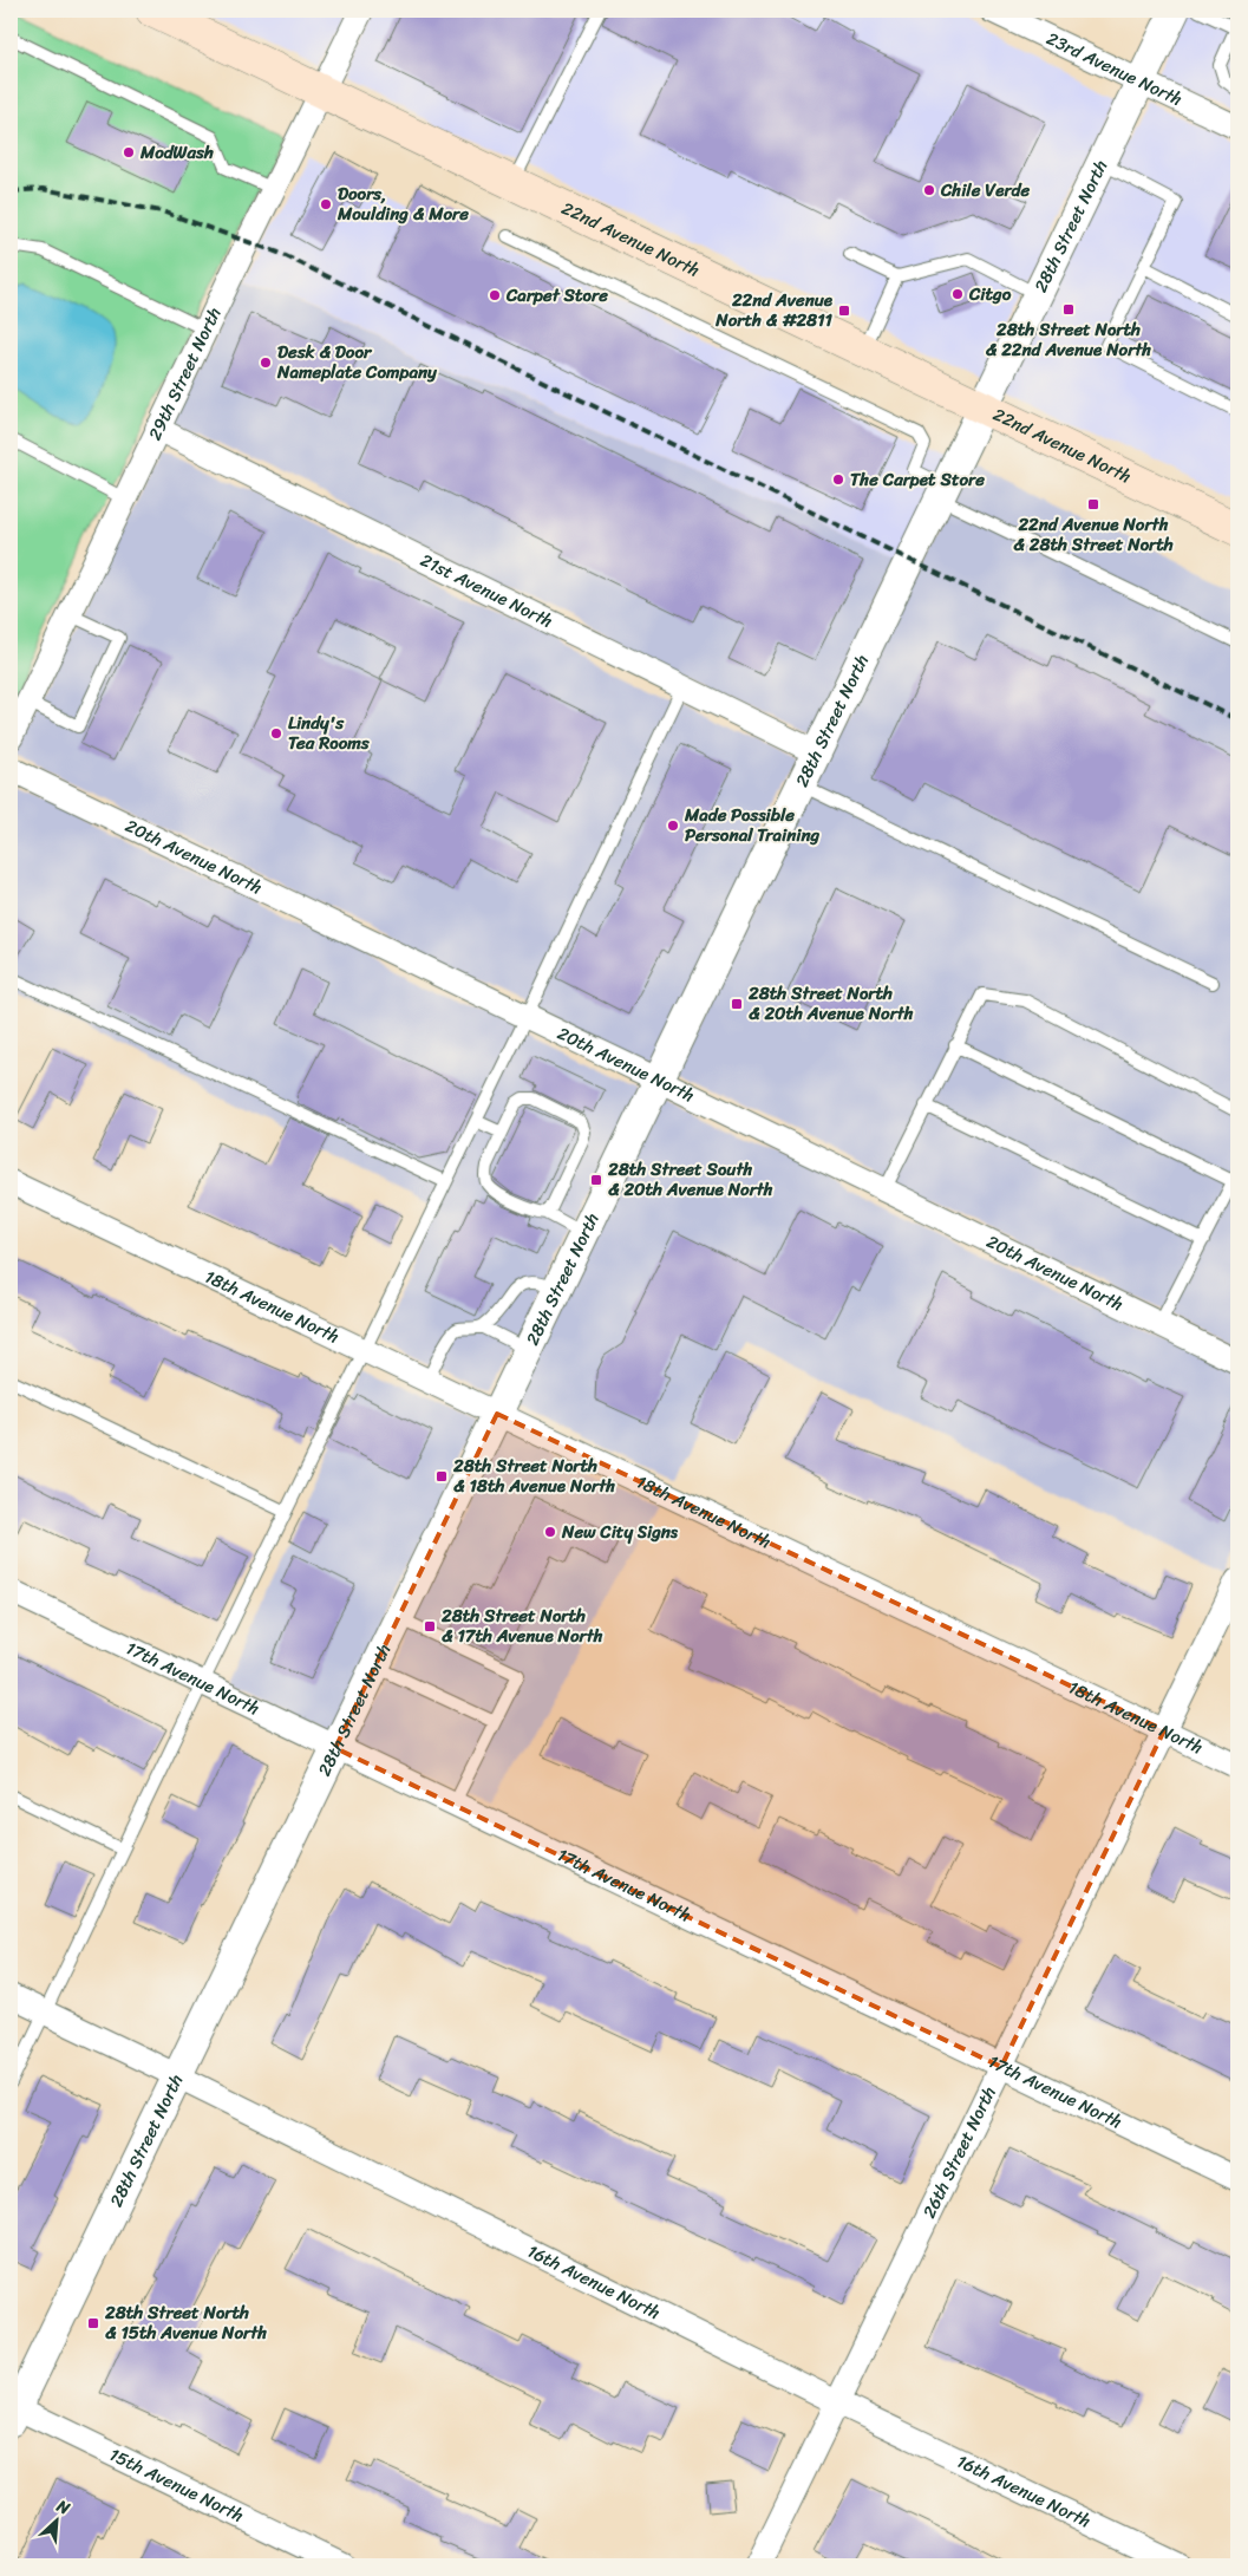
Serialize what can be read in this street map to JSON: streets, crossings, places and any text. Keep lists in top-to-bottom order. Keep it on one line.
{"streets":{"main road":["22nd Avenue North"],"street":["23rd Avenue North","28th Street North","29th Street North","21st Avenue North","20th Avenue North","18th Avenue North","17th Avenue North","26th Street North","16th Avenue North","15th Avenue North"]},"crossings":[["23rd Avenue North","28th Street North"],["28th Street North","22nd Avenue North"],["28th Street North","21st Avenue North"],["28th Street North","20th Avenue North"],["28th Street North","18th Avenue North"],["28th Street North","17th Avenue North"],["28th Street North","16th Avenue North"],["28th Street North","15th Avenue North"],["22nd Avenue North","29th Street North"],["29th Street North","21st Avenue North"],["18th Avenue North","26th Street North"],["17th Avenue North","26th Street North"],["26th Street North","16th Avenue North"]],"places":{"other":["ModWash","Chile Verde","Doors, Moulding & More","Citgo","Carpet Store","Desk & Door Nameplate Company","The Carpet Store","Lindy's Tea Rooms","Made Possible Personal Training","New City Signs"],"transit":["28th Street North & 22nd Avenue North","22nd Avenue North & #2811","22nd Avenue North & 28th Street North","28th Street North & 20th Avenue North","28th Street South & 20th Avenue North","28th Street North & 18th Avenue North","28th Street North & 17th Avenue North","28th Street North & 15th Avenue North"]},"north":"top right"}
